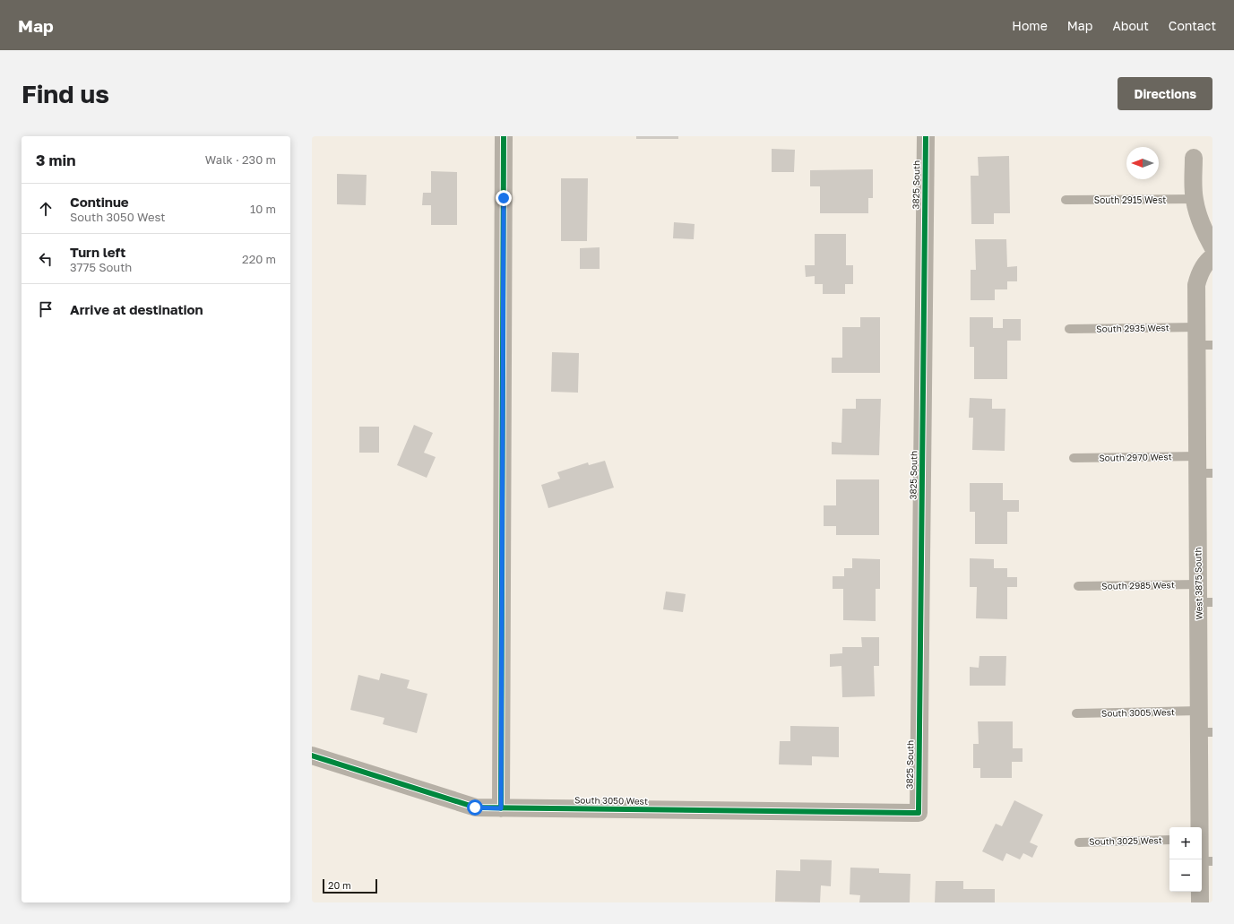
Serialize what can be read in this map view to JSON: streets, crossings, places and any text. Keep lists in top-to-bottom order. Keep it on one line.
{"streets":{"street":["3825 South","West 3875 South","South 3050 West"],"lane":["South 2915 West","South 2935 West","South 2970 West","South 2985 West","South 3005 West","South 3025 West"]},"crossings":[["3825 South","South 3050 West"],["South 2935 West","West 3875 South"],["South 2970 West","West 3875 South"],["West 3875 South","South 2985 West"],["West 3875 South","South 3005 West"]],"scale_bar":"20 m","north":"left","page":{"header":"Map","nav":["Home","Map","About","Contact"],"buttons":"Directions","title":"Find us","heading":["3 min","Walk · 230 m"],"list":[["Continue","South 3050 West","10 m"],["Turn left","3775 South","220 m"],"Arrive at destination"],"map_buttons":["+","−"],"scale":"20 m"}}
